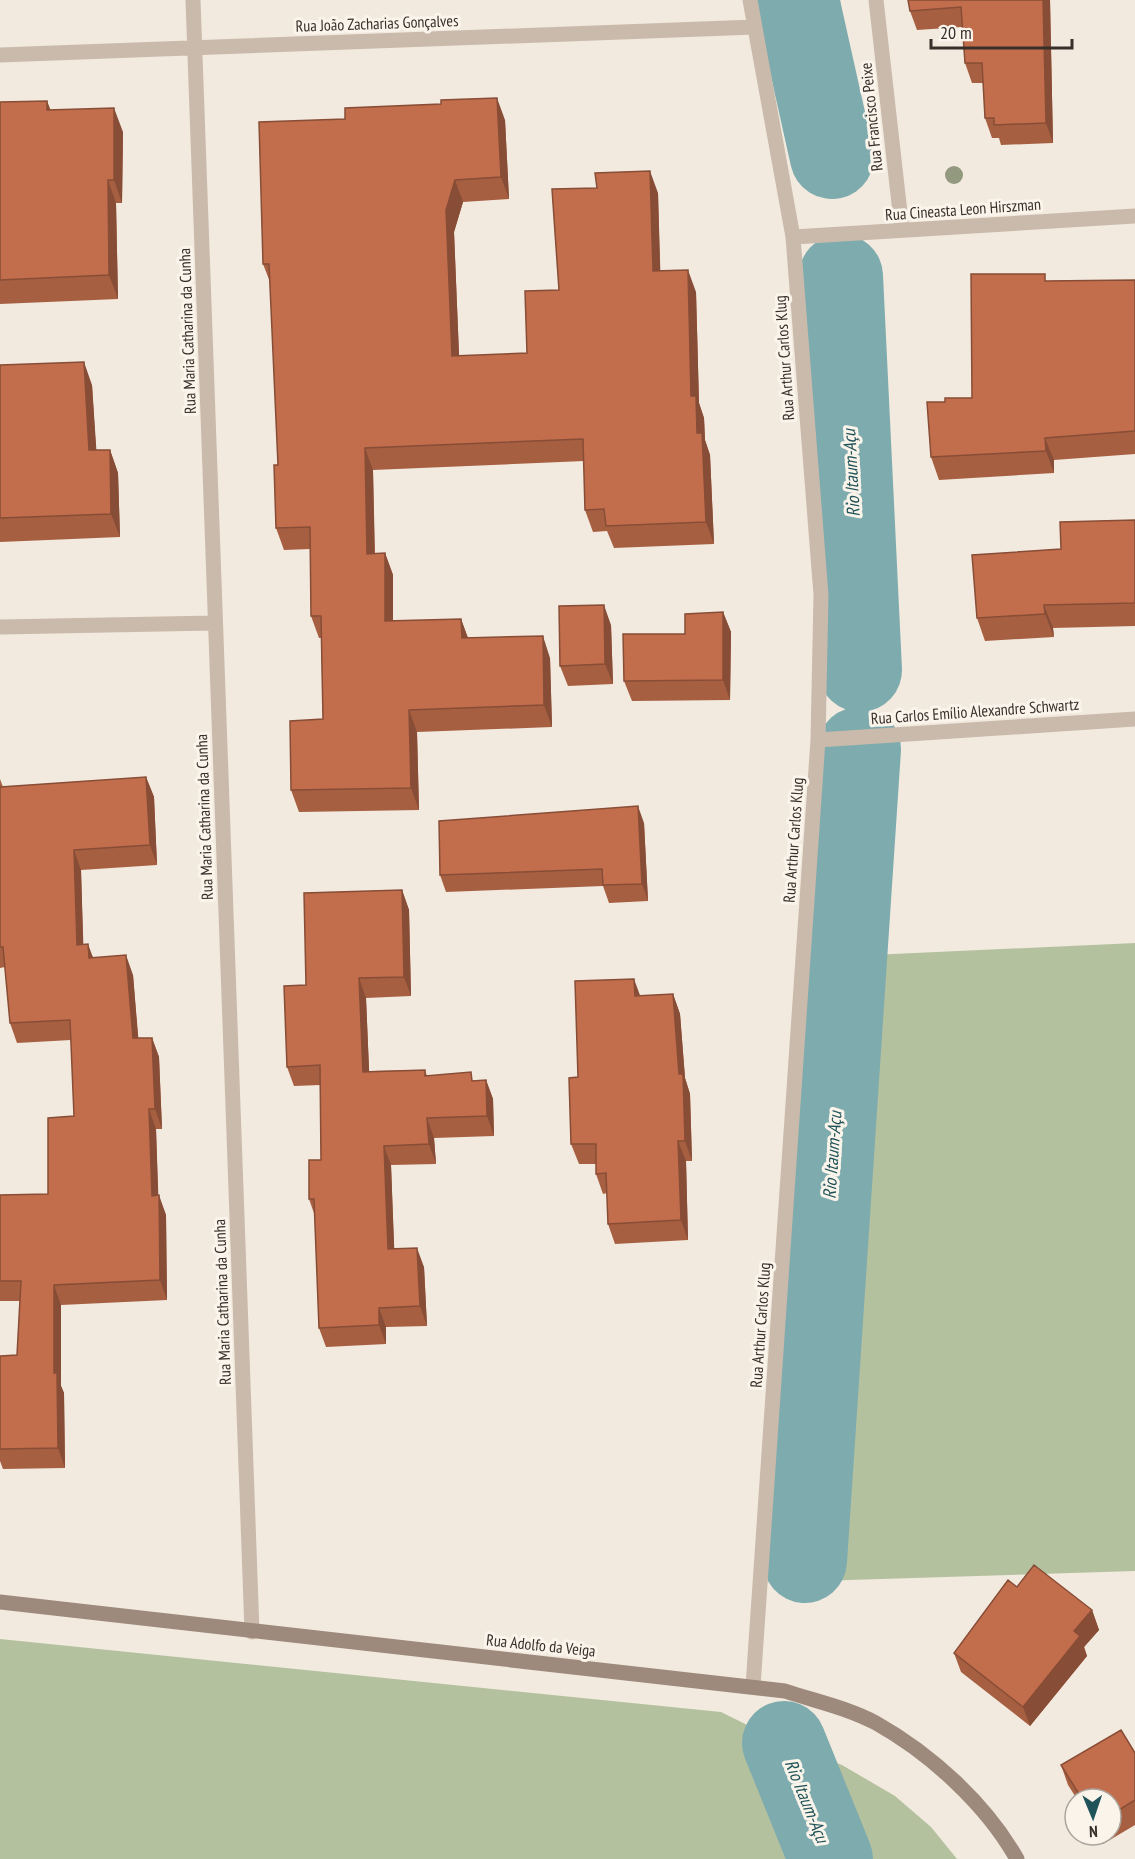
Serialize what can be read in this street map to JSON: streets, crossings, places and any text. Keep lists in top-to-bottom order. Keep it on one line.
{"streets":{"street":["Rua João Zacharias Gonçalves","Rua Francisco Peixe","Rua Cineasta Leon Hirszman","Rua Maria Catharina da Cunha","Rua Arthur Carlos Klug","Rua Carlos Emílio Alexandre Schwartz","Rua Adolfo da Veiga"]},"crossings":[["Rua João Zacharias Gonçalves","Rua Maria Catharina da Cunha"],["Rua João Zacharias Gonçalves","Rua Arthur Carlos Klug"],["Rua Francisco Peixe","Rua Cineasta Leon Hirszman"],["Rua Cineasta Leon Hirszman","Rua Arthur Carlos Klug"],["Rua Maria Catharina da Cunha","Rua Adolfo da Veiga"],["Rua Arthur Carlos Klug","Rua Carlos Emílio Alexandre Schwartz"],["Rua Arthur Carlos Klug","Rua Adolfo da Veiga"]],"water":["Rio Itaum-Açu"],"scale_bar":"20 m","north":"bottom"}
